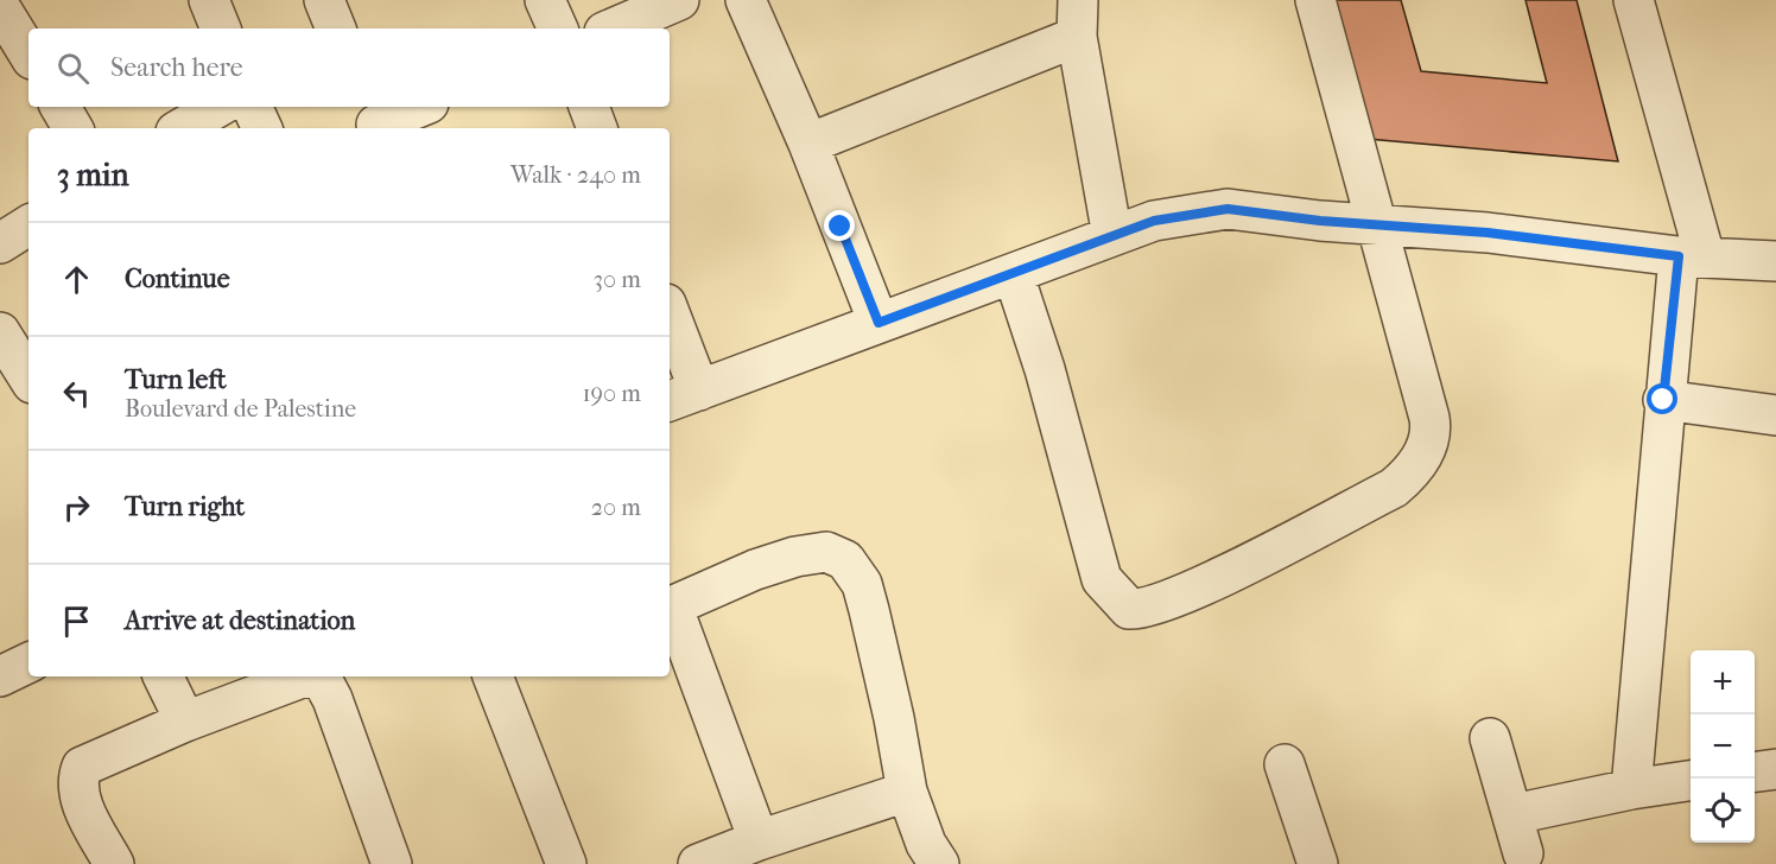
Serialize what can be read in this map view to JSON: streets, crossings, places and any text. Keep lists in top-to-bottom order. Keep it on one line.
{"page":{"search":"Search here","heading":["3 min","Walk · 240 m"],"list":[["Continue","30 m"],["Turn left","Boulevard de Palestine","190 m"],["Turn right","20 m"],"Arrive at destination"],"map_buttons":["+","−"]}}
